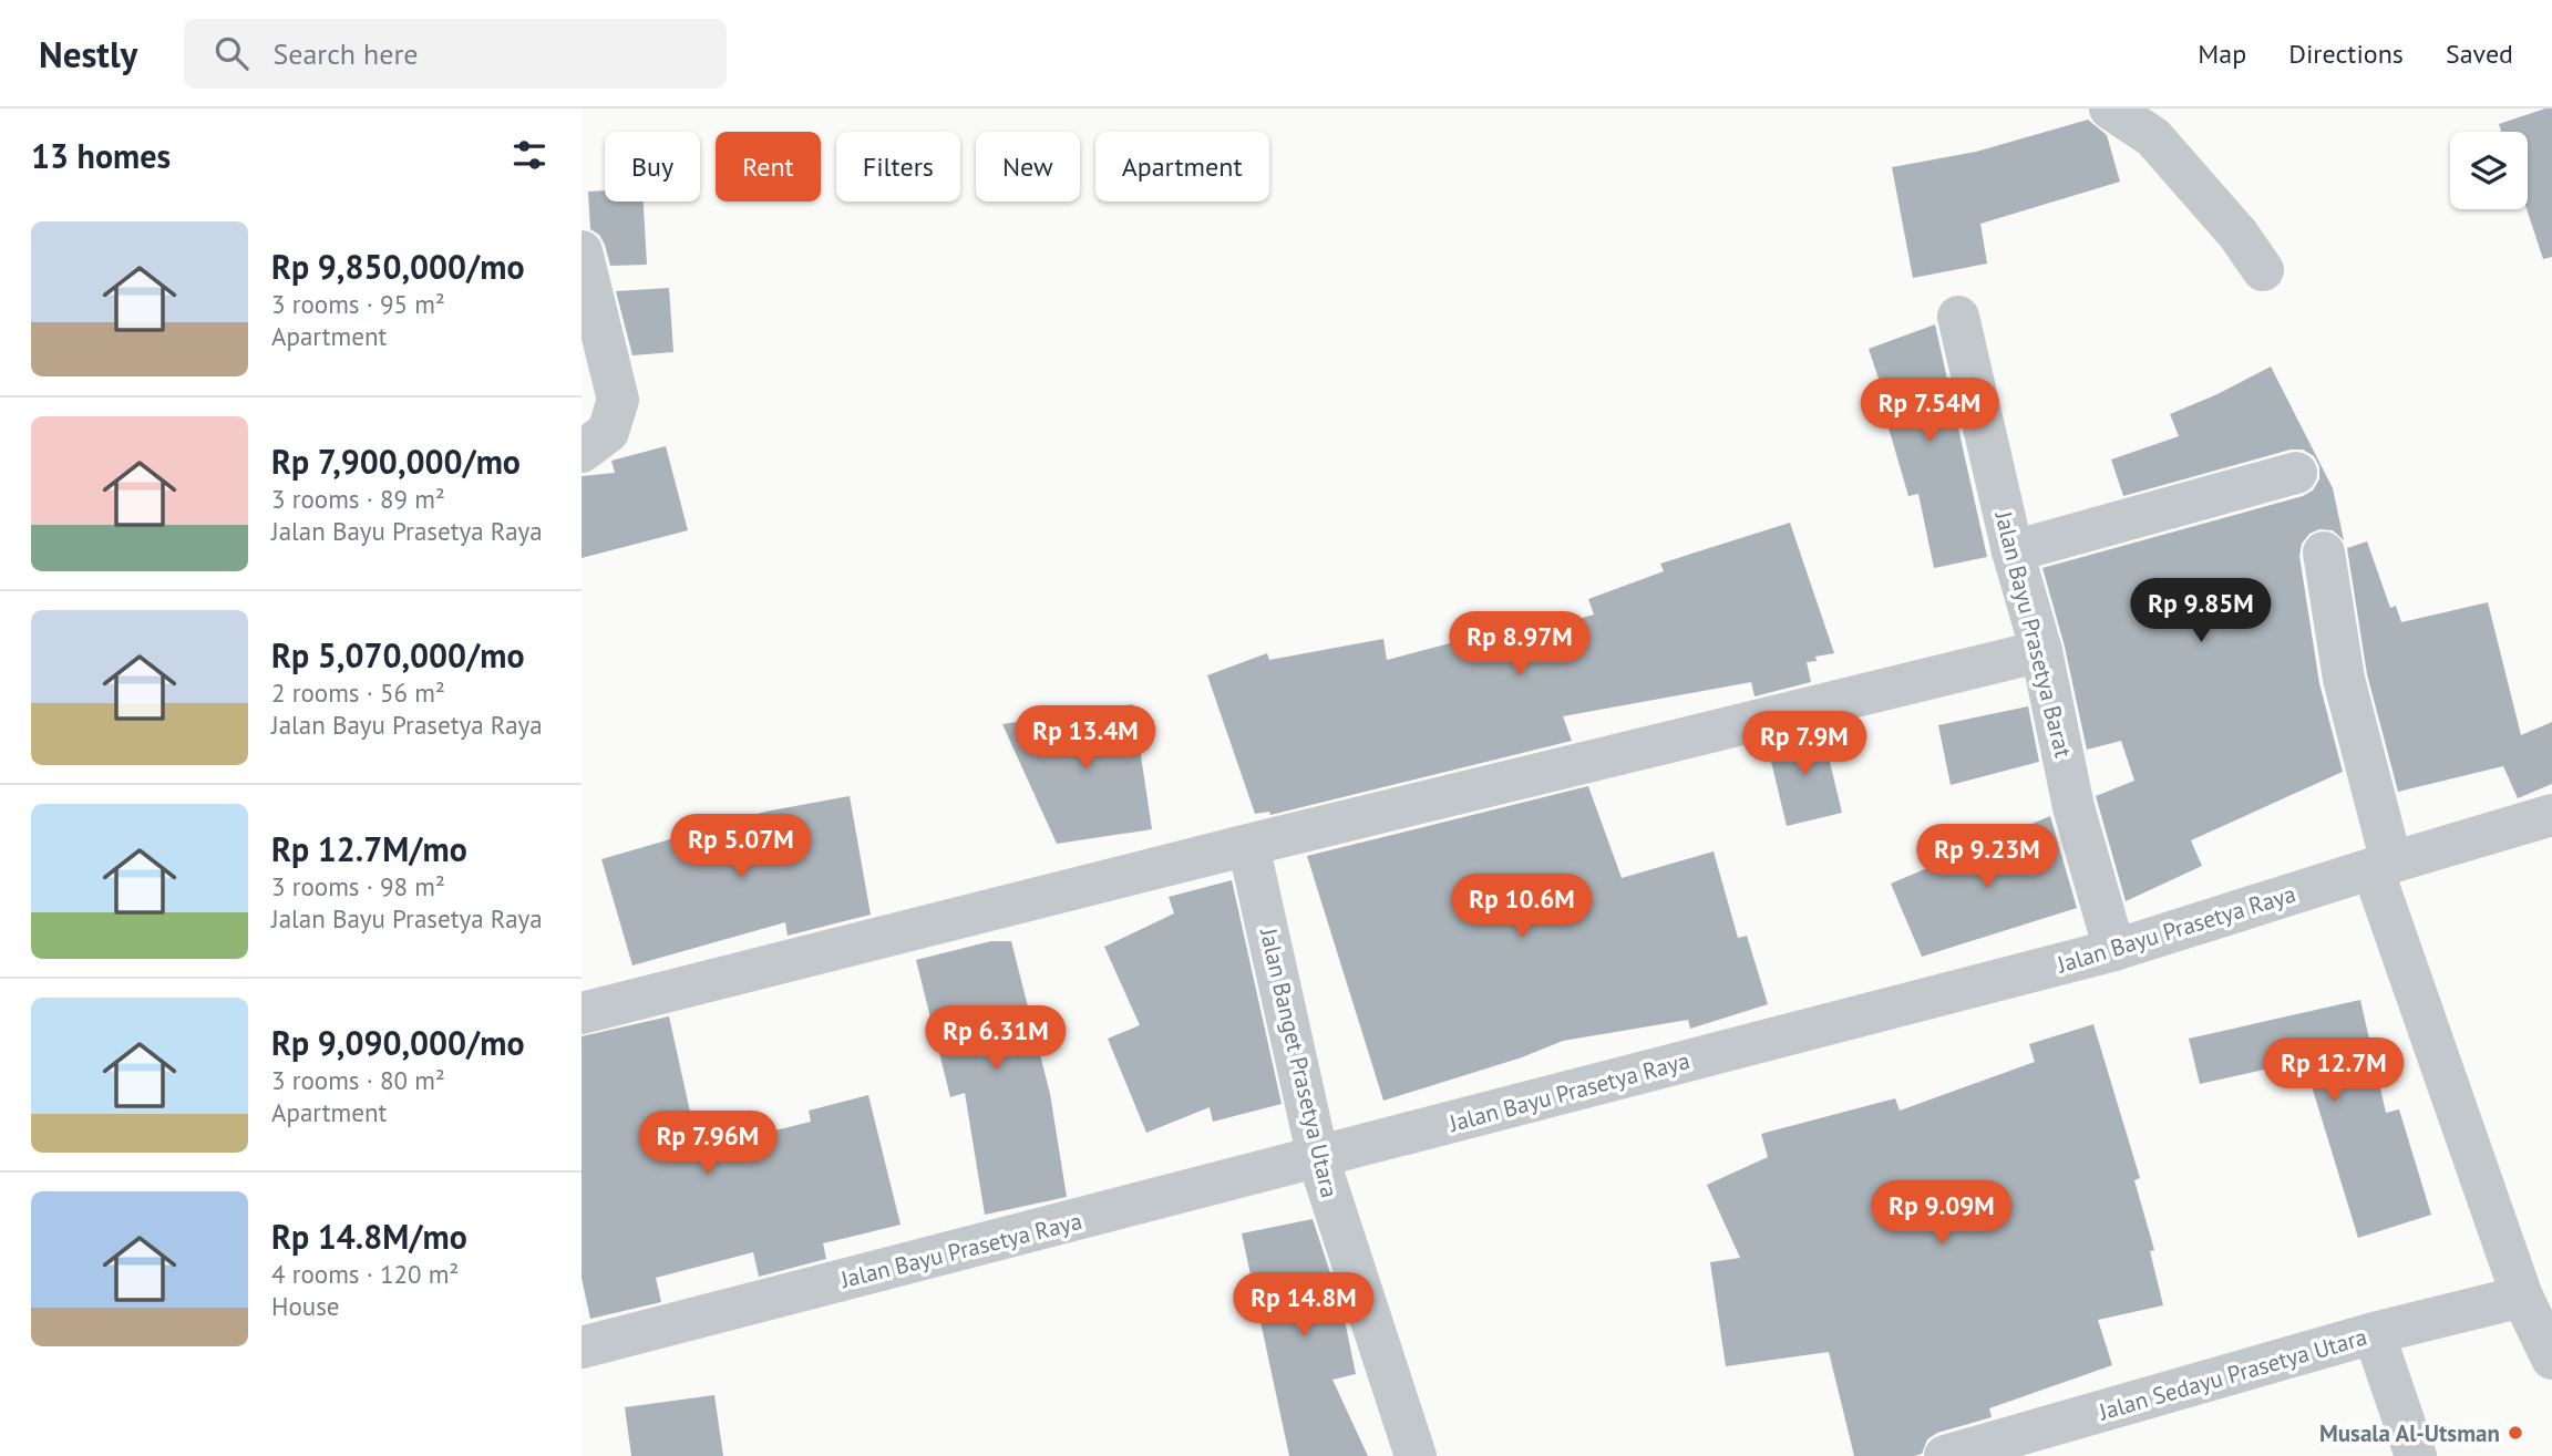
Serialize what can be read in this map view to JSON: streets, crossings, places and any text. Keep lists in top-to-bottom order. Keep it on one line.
{"streets":{"street":["Jalan Bayu Prasetya Barat","Jalan Bayu Prasetya Raya","Jalan Banget Prasetya Utara","Jalan Sedayu Prasetya Utara"]},"crossings":[["Jalan Bayu Prasetya Barat","Jalan Bayu Prasetya Raya"],["Jalan Bayu Prasetya Raya","Jalan Banget Prasetya Utara"]],"places":["Musala Al-Utsman"],"page":{"header":"Nestly","search":"Search here","nav":["Map","Directions","Saved"],"heading":"13 homes","chip":["Buy","Rent","Filters","New","Apartment"],"list":[{"name":"Rp 9,850,000/mo","note":"3 rooms · 95 m² · Apartment"},{"name":"Rp 7,900,000/mo","note":"3 rooms · 89 m² · Jalan Bayu Prasetya Raya"},{"name":"Rp 5,070,000/mo","note":"2 rooms · 56 m² · Jalan Bayu Prasetya Raya"},{"name":"Rp 12.7M/mo","note":"3 rooms · 98 m² · Jalan Bayu Prasetya Raya"},{"name":"Rp 9,090,000/mo","note":"3 rooms · 80 m² · Apartment"},{"name":"Rp 14.8M/mo","note":"4 rooms · 120 m² · House"}],"price":["Rp 7.54M","Rp 9.85M","Rp 8.97M","Rp 13.4M","Rp 7.9M","Rp 5.07M","Rp 9.23M","Rp 10.6M","Rp 6.31M","Rp 12.7M","Rp 7.96M","Rp 9.09M","Rp 14.8M"]}}
